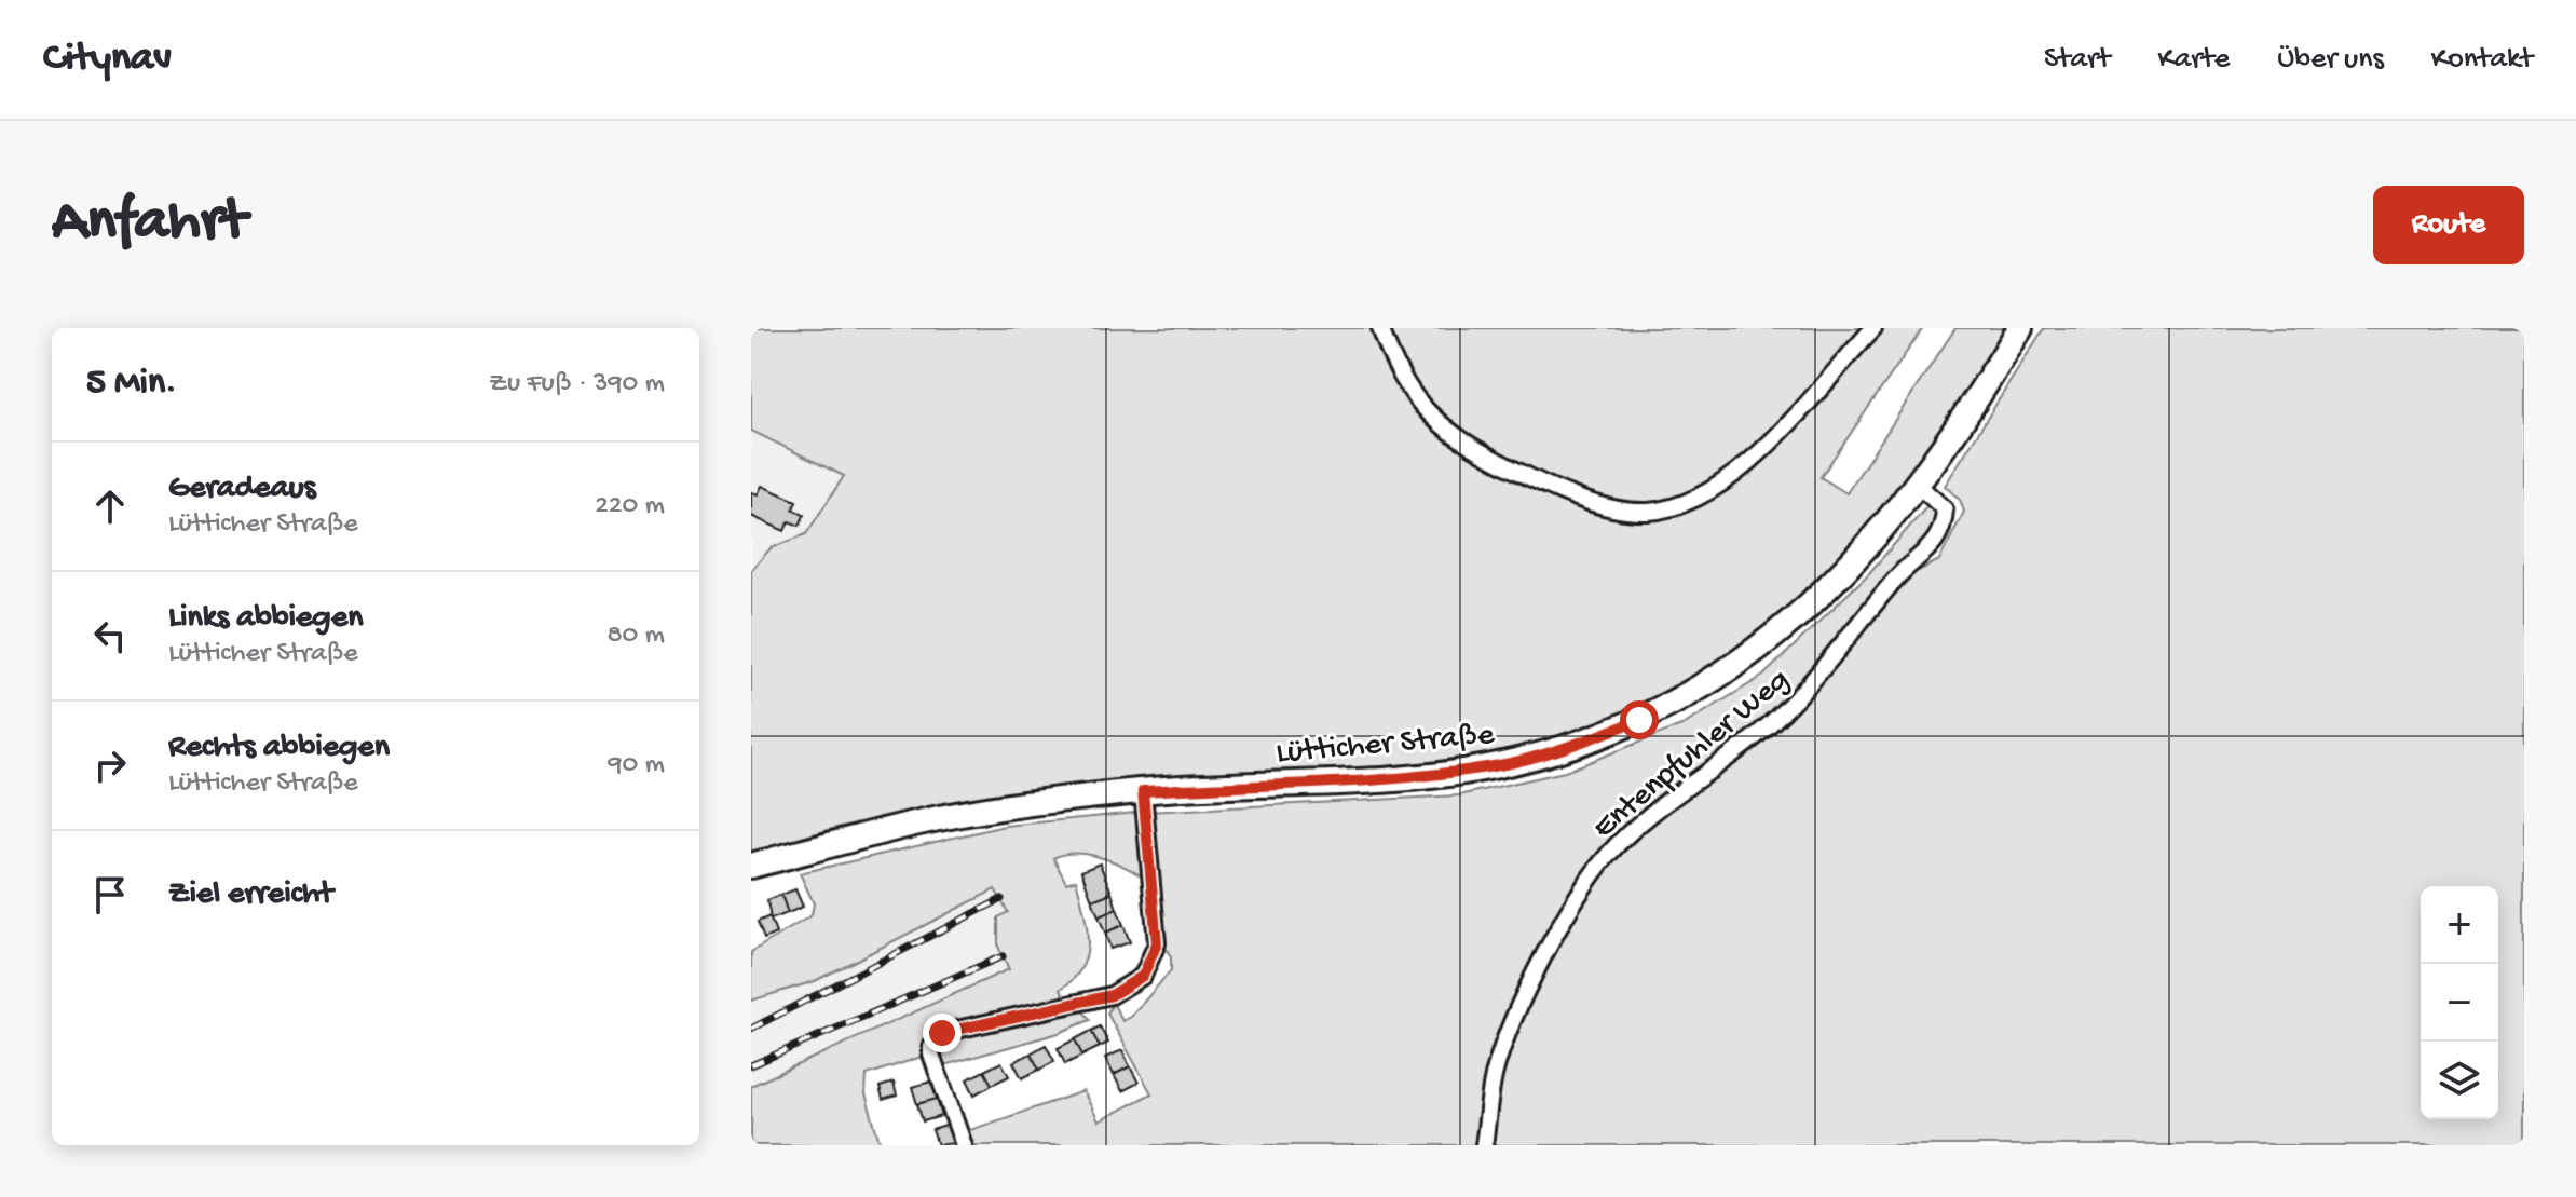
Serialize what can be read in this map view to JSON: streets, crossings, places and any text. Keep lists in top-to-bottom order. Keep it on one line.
{"streets":{"main road":["Lütticher Straße"],"street":["Entenpfuhler Weg"]},"crossings":[["Lütticher Straße","Entenpfuhler Weg"]],"page":{"header":"Citynav","nav":["Start","Karte","Über uns","Kontakt"],"buttons":"Route","title":"Anfahrt","heading":["5 Min.","Zu Fuß · 390 m"],"list":[["Geradeaus","Lütticher Straße","220 m"],["Links abbiegen","Lütticher Straße","80 m"],["Rechts abbiegen","Lütticher Straße","90 m"],"Ziel erreicht"],"map_buttons":["+","−"]}}
